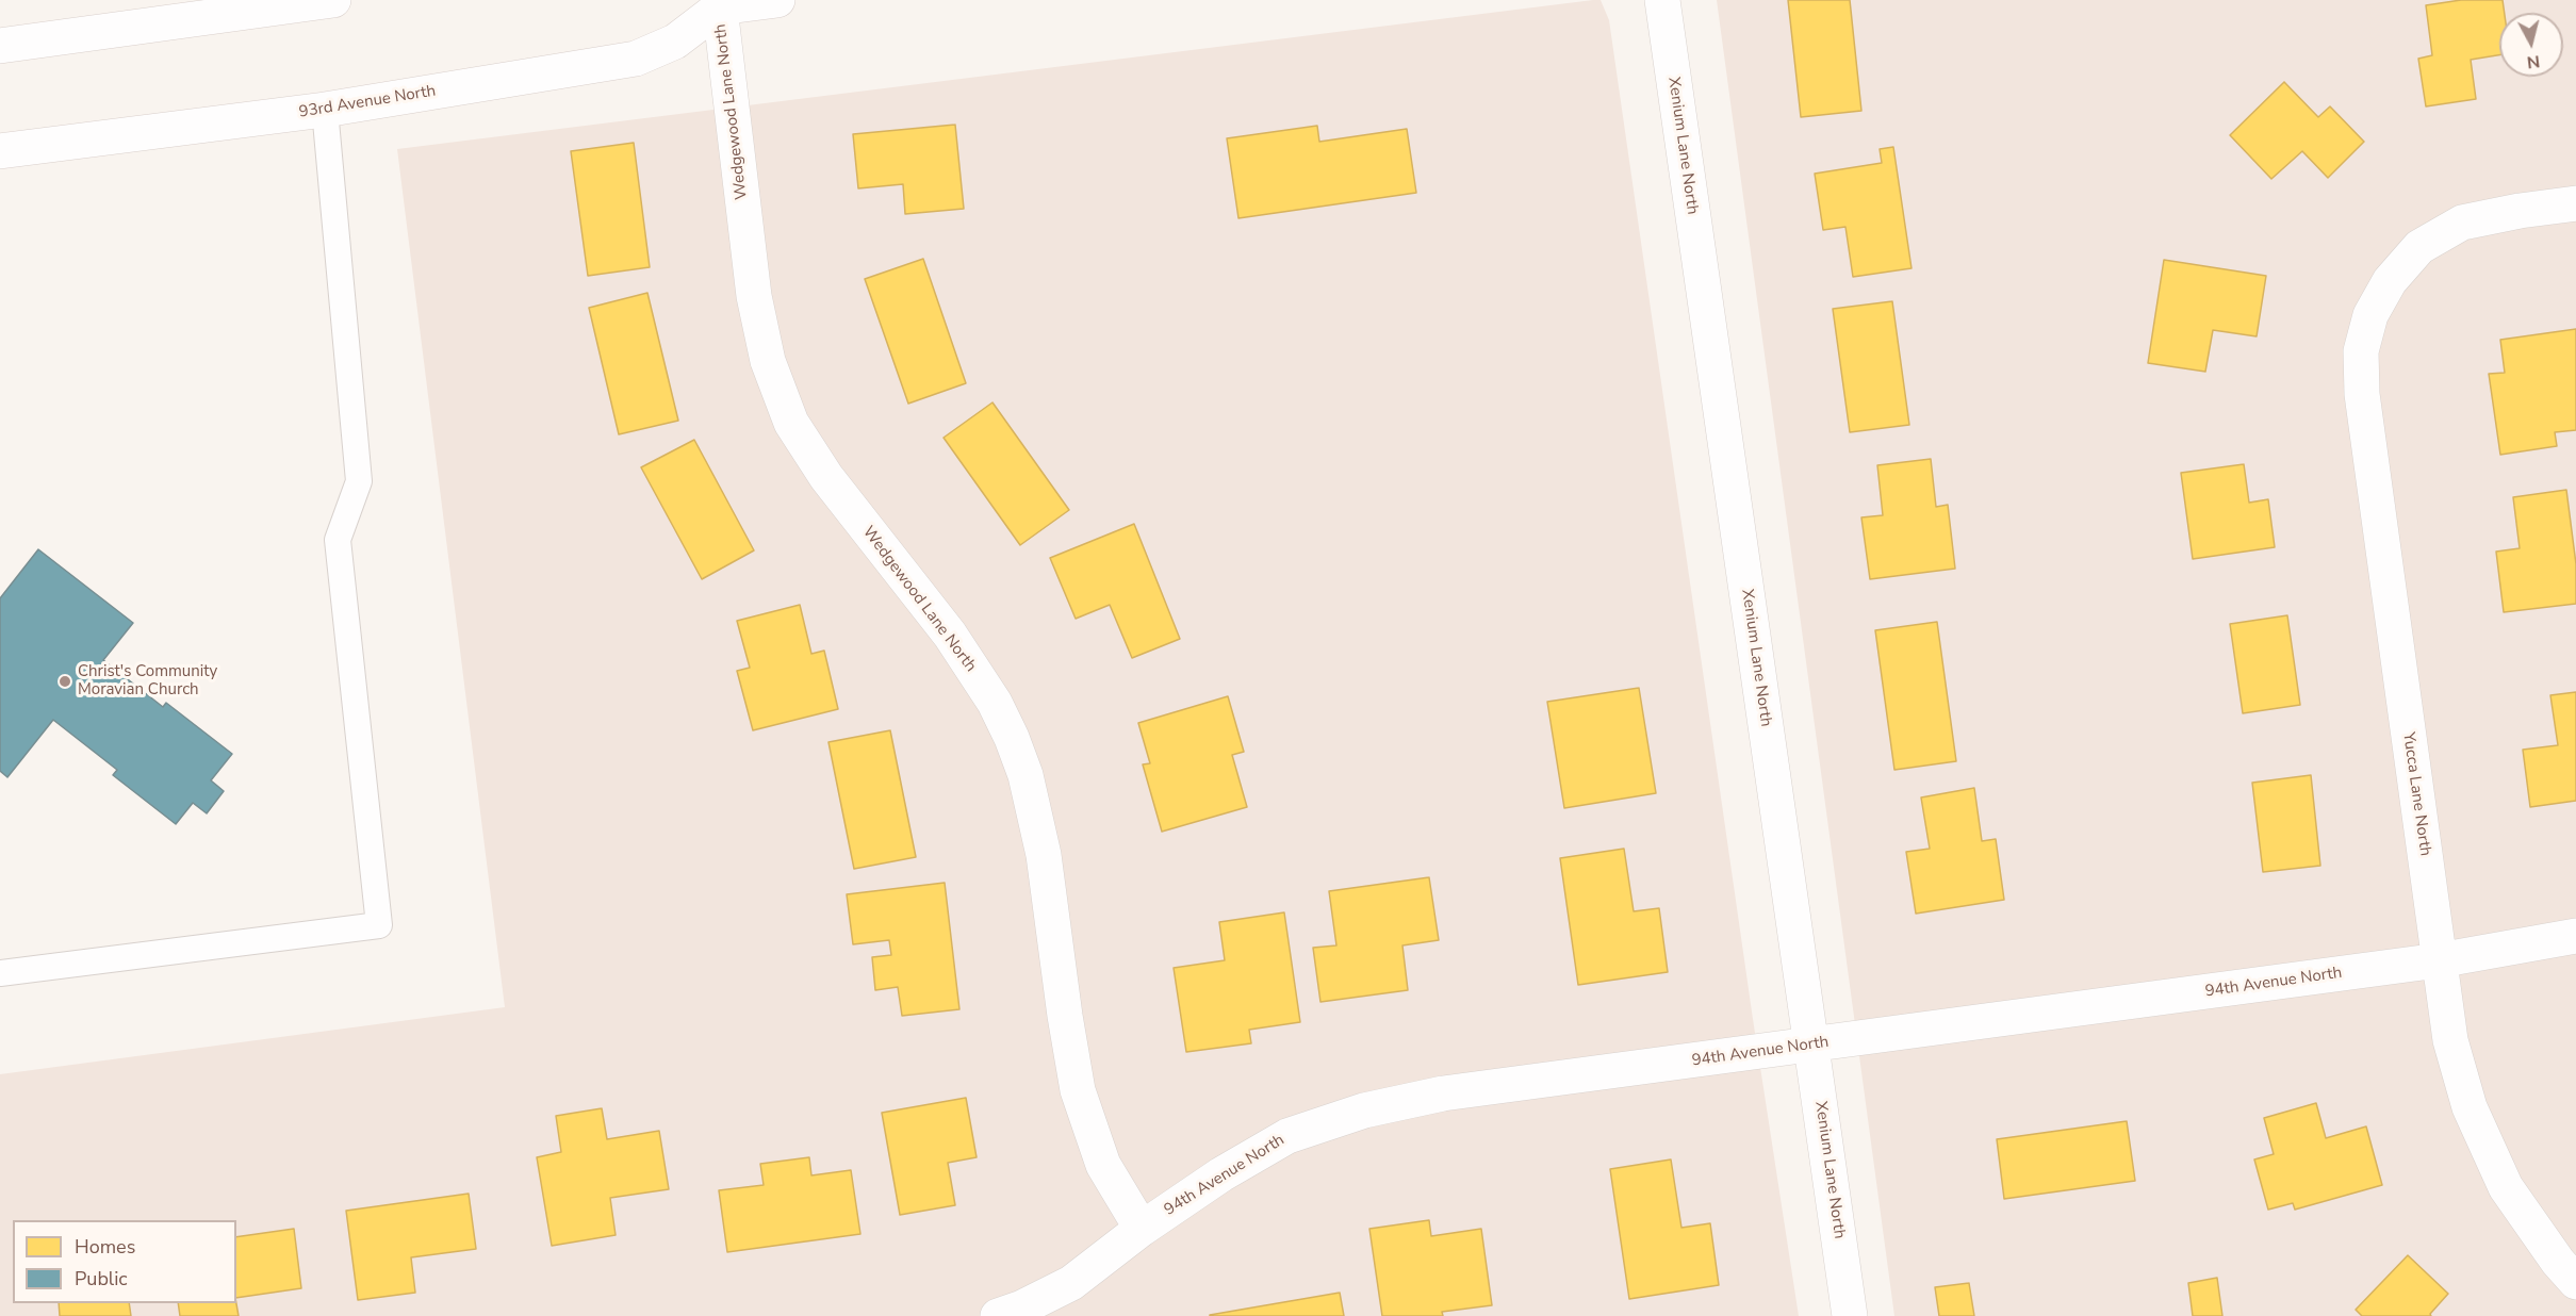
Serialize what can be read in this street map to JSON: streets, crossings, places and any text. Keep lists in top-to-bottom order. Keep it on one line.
{"streets":{"street":["93rd Avenue North","Wedgewood Lane North","Xenium Lane North","Yucca Lane North","94th Avenue North"]},"crossings":[["93rd Avenue North","Wedgewood Lane North"],["Wedgewood Lane North","94th Avenue North"],["Xenium Lane North","94th Avenue North"],["Yucca Lane North","94th Avenue North"]],"places":["Christ's Community Moravian Church"],"legend":["Homes","Public"],"north":"bottom"}
